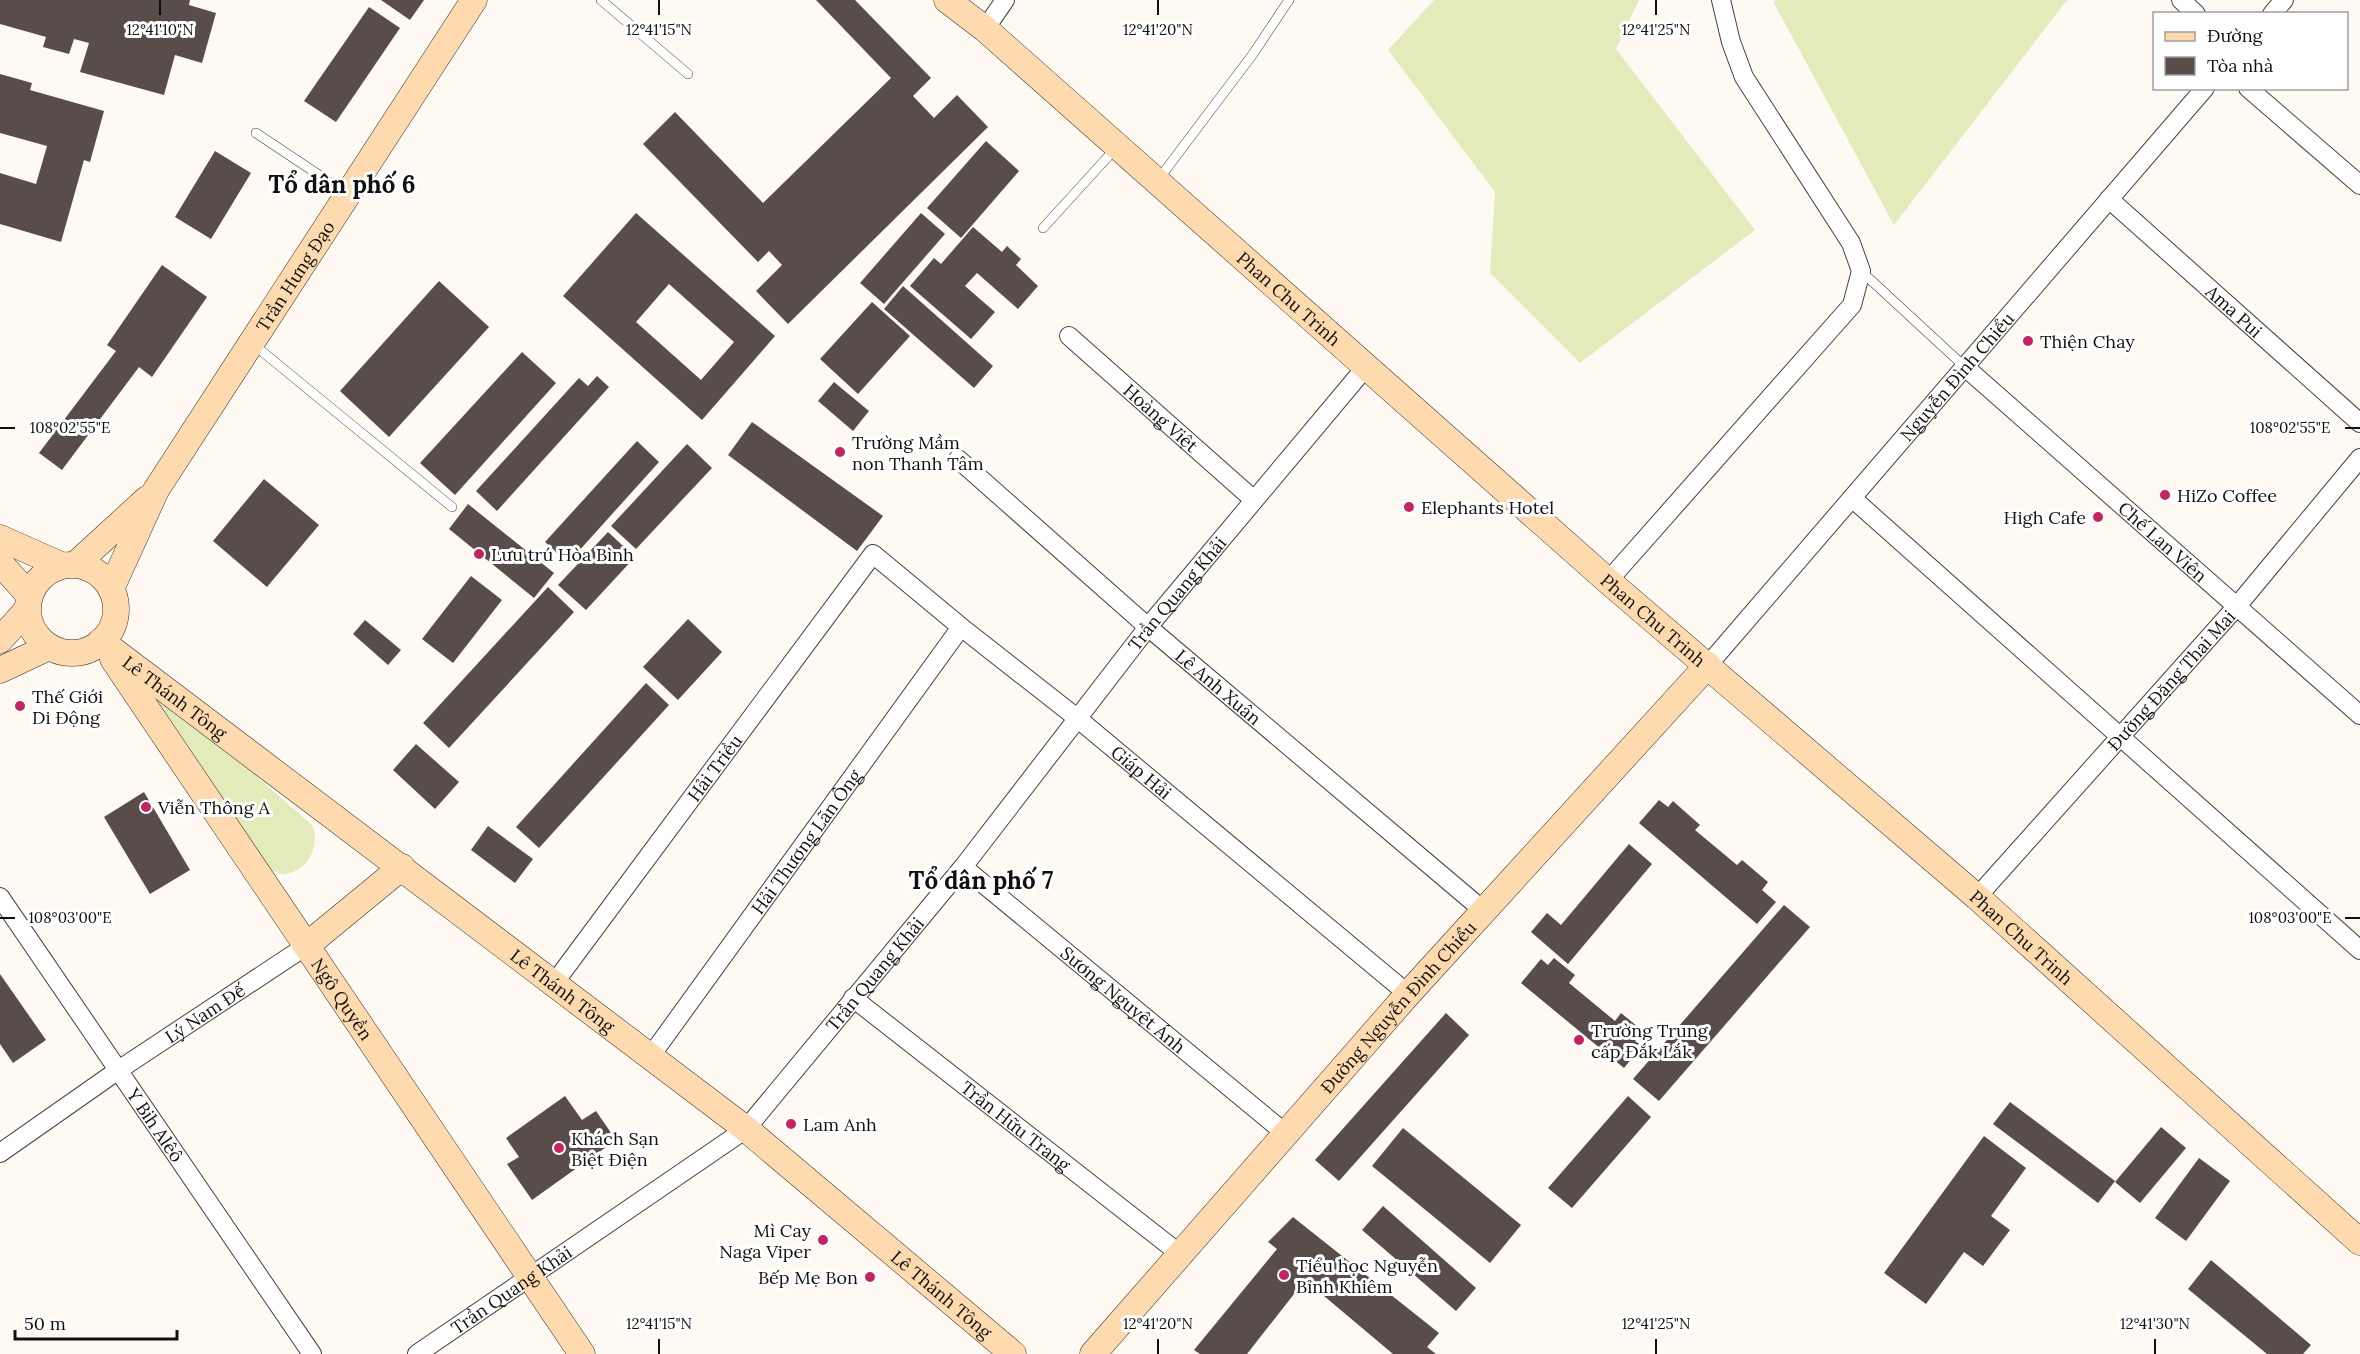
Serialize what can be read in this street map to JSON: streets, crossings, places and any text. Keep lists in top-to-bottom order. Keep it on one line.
{"streets":{"main road":["Trần Hưng Đạo","Phan Chu Trinh","Lê Thánh Tông","Ngô Quyền","Đường Nguyễn Đình Chiểu","Lý Nam Đế"],"street":["Ama Pui","Nguyễn Đình Chiểu","Hoàng Việt","Chế Lan Viên","Trần Quang Khải","Đường Đặng Thai Mai","Lê Anh Xuân","Hải Triều","Giáp Hải","Hải Thượng Lãn Ông","Sương Nguyệt Ánh","Y Bih Alêô","Trần Hữu Trang"]},"crossings":[["Trần Hưng Đạo","Lê Thánh Tông"],["Trần Hưng Đạo","Ngô Quyền"],["Phan Chu Trinh","Nguyễn Đình Chiểu"],["Phan Chu Trinh","Trần Quang Khải"],["Phan Chu Trinh","Đường Đặng Thai Mai"],["Phan Chu Trinh","Đường Nguyễn Đình Chiểu"],["Ama Pui","Nguyễn Đình Chiểu"],["Nguyễn Đình Chiểu","Chế Lan Viên"],["Nguyễn Đình Chiểu","Đường Nguyễn Đình Chiểu"],["Hoàng Việt","Trần Quang Khải"],["Chế Lan Viên","Đường Đặng Thai Mai"],["Trần Quang Khải","Lê Anh Xuân"],["Trần Quang Khải","Lê Thánh Tông"],["Trần Quang Khải","Giáp Hải"],["Trần Quang Khải","Ngô Quyền"],["Trần Quang Khải","Sương Nguyệt Ánh"],["Trần Quang Khải","Trần Hữu Trang"],["Lê Anh Xuân","Đường Nguyễn Đình Chiểu"],["Lê Thánh Tông","Hải Triều"],["Lê Thánh Tông","Hải Thượng Lãn Ông"],["Lê Thánh Tông","Ngô Quyền"],["Lê Thánh Tông","Lý Nam Đế"],["Hải Triều","Giáp Hải"],["Giáp Hải","Hải Thượng Lãn Ông"],["Giáp Hải","Đường Nguyễn Đình Chiểu"],["Ngô Quyền","Lý Nam Đế"],["Sương Nguyệt Ánh","Đường Nguyễn Đình Chiểu"],["Đường Nguyễn Đình Chiểu","Trần Hữu Trang"],["Lý Nam Đế","Y Bih Alêô"]],"districts":["Tổ dân phố 6","Tổ dân phố 7"],"places":["Thiện Chay","Trường Mầm non Thanh Tâm","HiZo Coffee","Elephants Hotel","High Cafe","Lưu trú Hòa Bình","Thế Giới Di Động","Viễn Thông A","Trường Trung cấp Đắk Lắk","Lam Anh","Khách Sạn Biệt Điện","Mì Cay Naga Viper","Tiểu học Nguyễn Bỉnh Khiêm","Bếp Mẹ Bon"],"legend":["Đường","Tòa nhà"],"scale_bar":"50 m","coordinates":["12°41'10\"N","12°41'15\"N","12°41'20\"N","12°41'25\"N","108°02'55\"E","108°03'00\"E","12°41'30\"N"]}
